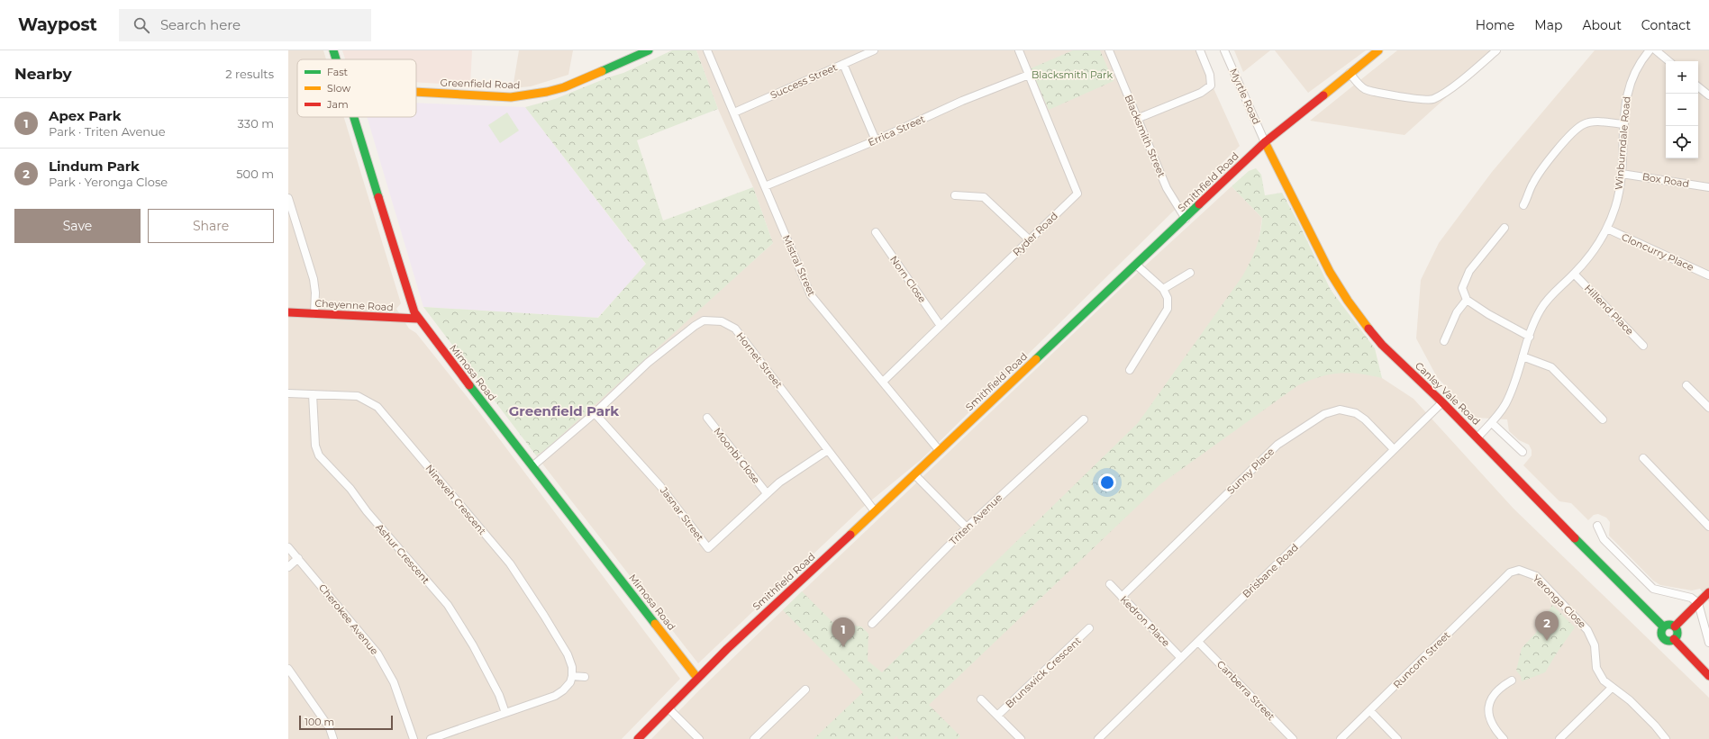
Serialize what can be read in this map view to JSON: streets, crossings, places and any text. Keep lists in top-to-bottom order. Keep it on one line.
{"streets":{"main road":["Greenfield Road","Smithfield Road","Cheyenne Road","Mimosa Road","Canley Vale Road"],"street":["Success Street","Myrtle Road","Errica Street","Blacksmith Street","Winburndale Road","Box Road","Ryder Road","Cloncurry Place","Mistral Street","Norn Close","Hillend Place","Hornet Street","Moonbi Close","Sunny Place","Nineveh Crescent","Jasnar Street","Triten Avenue","Ashur Crescent","Brisbane Road","Yeronga Close","Cherokee Avenue","Kedron Place","Runcorn Street","Brunswick Crescent","Canberra Street"]},"crossings":[["Success Street","Mistral Street"],["Myrtle Road","Smithfield Road"],["Myrtle Road","Canley Vale Road"],["Errica Street","Ryder Road"],["Errica Street","Mistral Street"],["Blacksmith Street","Smithfield Road"],["Winburndale Road","Box Road"],["Winburndale Road","Cloncurry Place"],["Winburndale Road","Hillend Place"],["Winburndale Road","Canley Vale Road"],["Smithfield Road","Mistral Street"],["Smithfield Road","Hornet Street"],["Smithfield Road","Mimosa Road"],["Smithfield Road","Canley Vale Road"],["Ryder Road","Mistral Street"],["Ryder Road","Norn Close"],["Cheyenne Road","Mimosa Road"],["Hornet Street","Mimosa Road"],["Hornet Street","Jasnar Street"],["Canley Vale Road","Brisbane Road"],["Moonbi Close","Jasnar Street"],["Sunny Place","Brisbane Road"],["Sunny Place","Kedron Place"],["Nineveh Crescent","Ashur Crescent"],["Brisbane Road","Kedron Place"],["Brisbane Road","Canberra Street"],["Yeronga Close","Runcorn Street"]],"districts":["Greenfield Park"],"parks":["Blacksmith Park"],"legend":["Fast","Slow","Jam"],"scale_bar":"100 m","page":{"header":"Waypost","search":"Search here","nav":["Home","Map","About","Contact"],"heading":["Nearby","2 results"],"map_buttons":["+","−"],"list":[{"mark":"1","name":"Apex Park","note":"Park · Triten Avenue","value":"330 m"},{"mark":"2","name":"Lindum Park","note":"Park · Yeronga Close","value":"500 m"}],"buttons":["Save","Share"],"pins":["2","1"],"scale":"100 m"}}
